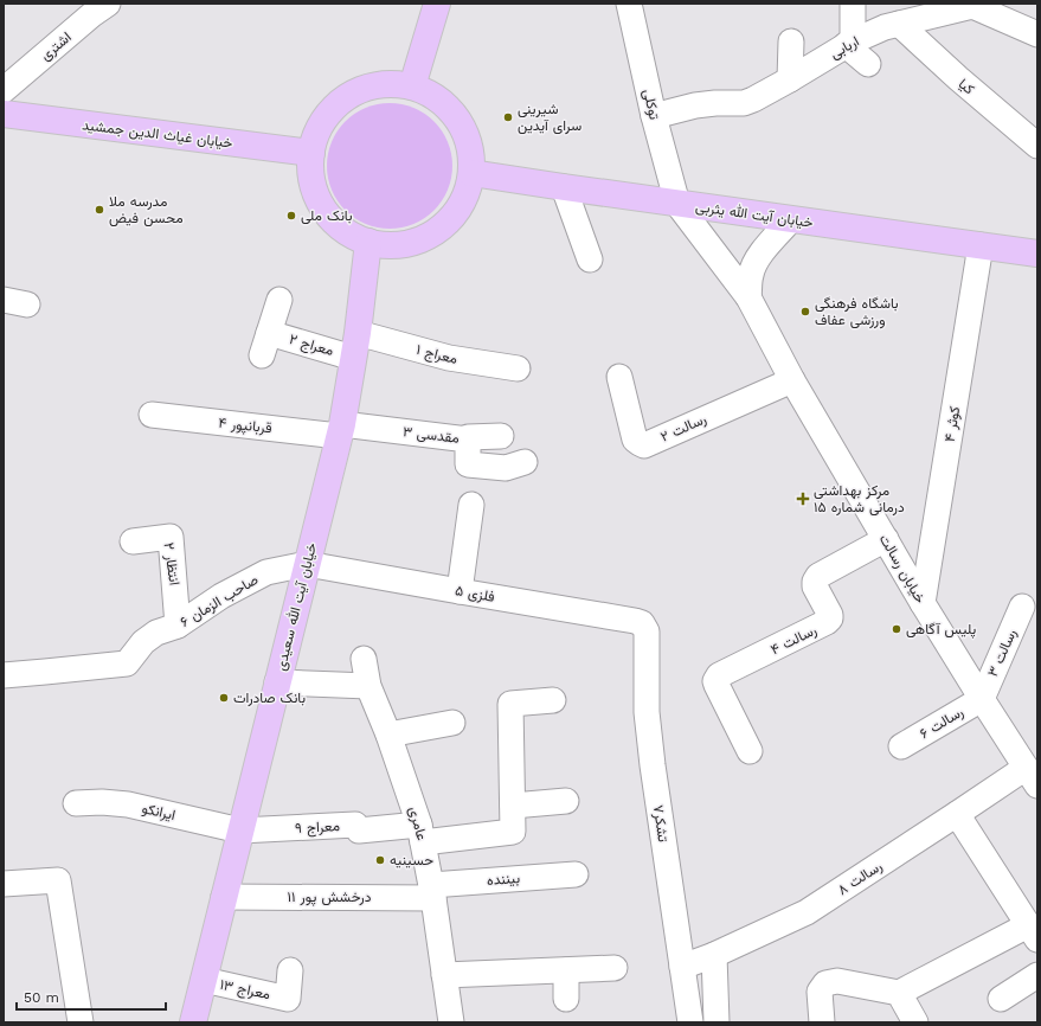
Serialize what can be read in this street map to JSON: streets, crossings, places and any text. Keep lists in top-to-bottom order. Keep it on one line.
{"streets":{"main road":["خیابان غیاث الدین جمشید","خیابان آیت الله یثربی","خیابان آیت الله سعیدی"],"street":["اشتری","اربابی","کیا","توکلی","معراج ۲","معراج ۱","کوثر ۴","قربانپور ۴","رسالت ۲","مقدسی ۳","انتظار ۲","خیابان رسالت","فلزی ۵","صاحب الزمان ۶","رسالت ۴","رسالت ۳","رسالت ۶","ایرانکو","عامری","تشکر۷","معراج ۹","رسالت ۸","بیننده","درخشش پور ۱۱","معراج ۱۳"]},"crossings":[["اربابی","کیا"],["اربابی","توکلی"],["توکلی","خیابان آیت الله یثربی"],["توکلی","خیابان رسالت"],["خیابان غیاث الدین جمشید","خیابان آیت الله یثربی"],["خیابان غیاث الدین جمشید","خیابان آیت الله سعیدی"],["خیابان آیت الله یثربی","کوثر ۴"],["خیابان آیت الله یثربی","خیابان رسالت"],["خیابان آیت الله یثربی","خیابان آیت الله سعیدی"],["معراج ۲","معراج ۱"],["معراج ۲","خیابان آیت الله سعیدی"],["معراج ۱","خیابان آیت الله سعیدی"],["کوثر ۴","خیابان رسالت"],["قربانپور ۴","مقدسی ۳"],["قربانپور ۴","خیابان آیت الله سعیدی"],["رسالت ۲","خیابان رسالت"],["مقدسی ۳","خیابان آیت الله سعیدی"],["انتظار ۲","صاحب الزمان ۶"],["خیابان رسالت","رسالت ۴"],["خیابان رسالت","رسالت ۳"],["خیابان رسالت","رسالت ۶"],["خیابان رسالت","رسالت ۸"],["فلزی ۵","صاحب الزمان ۶"],["فلزی ۵","خیابان آیت الله سعیدی"],["فلزی ۵","تشکر۷"],["صاحب الزمان ۶","خیابان آیت الله سعیدی"],["خیابان آیت الله سعیدی","ایرانکو"],["خیابان آیت الله سعیدی","معراج ۹"],["خیابان آیت الله سعیدی","درخشش پور ۱۱"],["خیابان آیت الله سعیدی","معراج ۱۳"],["رسالت ۳","رسالت ۶"],["ایرانکو","معراج ۹"],["عامری","معراج ۹"],["عامری","بیننده"],["عامری","درخشش پور ۱۱"],["تشکر۷","رسالت ۸"],["بیننده","درخشش پور ۱۱"]],"places":{"other":["شیرینی سرای آیدین","مدرسه ملا محسن فیض","بانک ملی","باشگاه فرهنگی ورزشی عفاف","پلیس آگاهی","بانک صادرات","حسینیه"],"health":["مرکز بهداشتی درمانی شماره ۱۵"]},"scale_bar":"50 m"}
